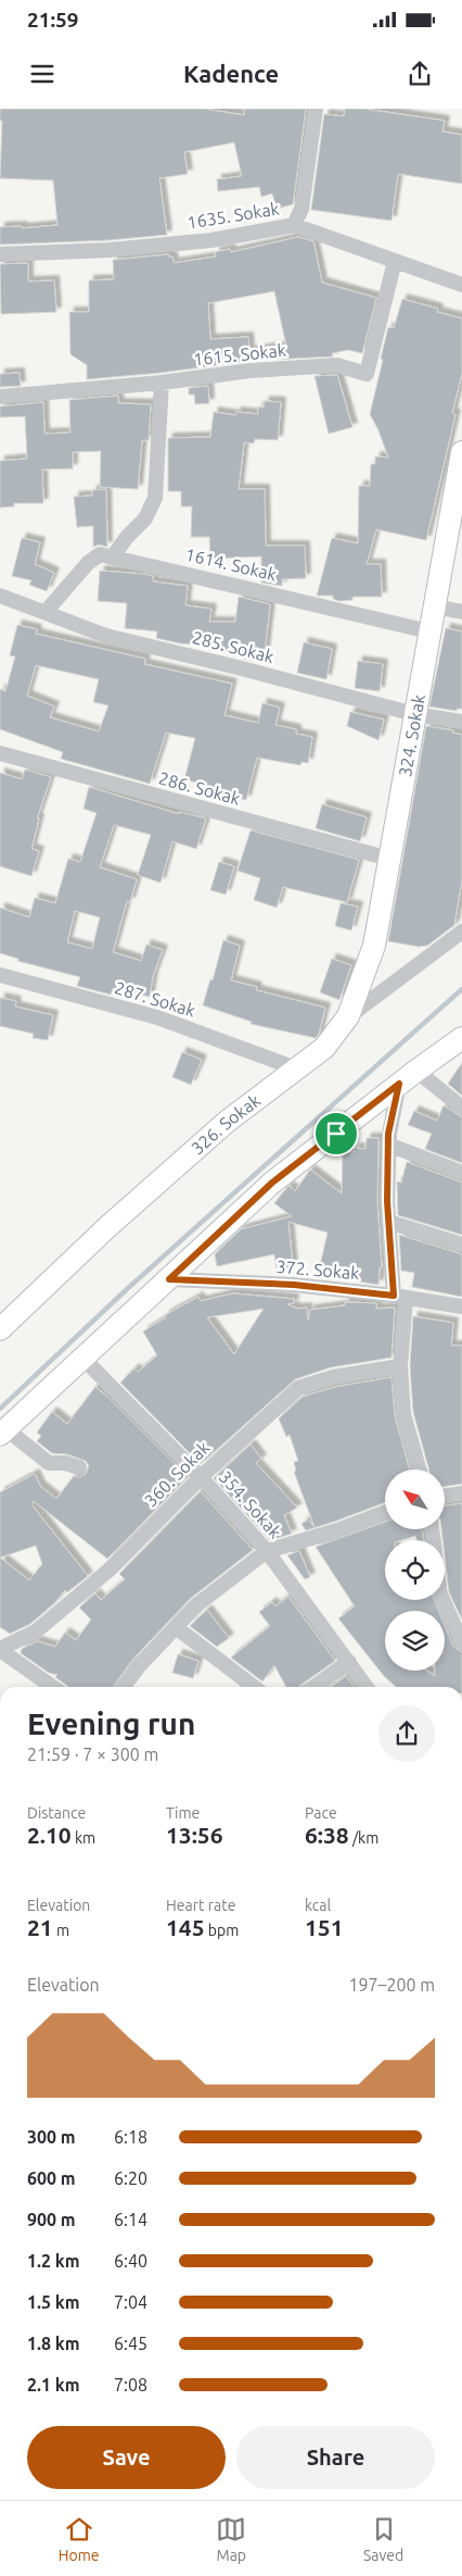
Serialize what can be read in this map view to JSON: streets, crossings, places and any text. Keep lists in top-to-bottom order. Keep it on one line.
{"streets":{"street":["1635. Sokak","1615. Sokak","1614. Sokak","285. Sokak","324. Sokak","286. Sokak","287. Sokak","326. Sokak","372. Sokak","360. Sokak","354. Sokak"]},"crossings":[["1635. Sokak","1615. Sokak"],["1614. Sokak","285. Sokak"],["1614. Sokak","324. Sokak"],["285. Sokak","324. Sokak"],["324. Sokak","286. Sokak"],["324. Sokak","326. Sokak"],["287. Sokak","326. Sokak"],["360. Sokak","354. Sokak"]],"north":"top left","page":{"status":"21:59","header":"Kadence","heading":["Evening run","21:59 · 7 × 300 m"],"stats":[["Distance","2.10 km"],["Time","13:56"],["Pace","6:38 /km"],["Elevation","21 m"],["Heart rate","145 bpm"],["kcal","151"]],"chart":["Elevation","197–200 m"],"list":[{"name":"300 m","note":"6:18"},{"name":"600 m","note":"6:20"},{"name":"900 m","note":"6:14"},{"name":"1.2 km","note":"6:40"},{"name":"1.5 km","note":"7:04"},{"name":"1.8 km","note":"6:45"},{"name":"2.1 km","note":"7:08"}],"buttons":["Save","Share"],"tabs":["Home","Map","Saved"]}}
